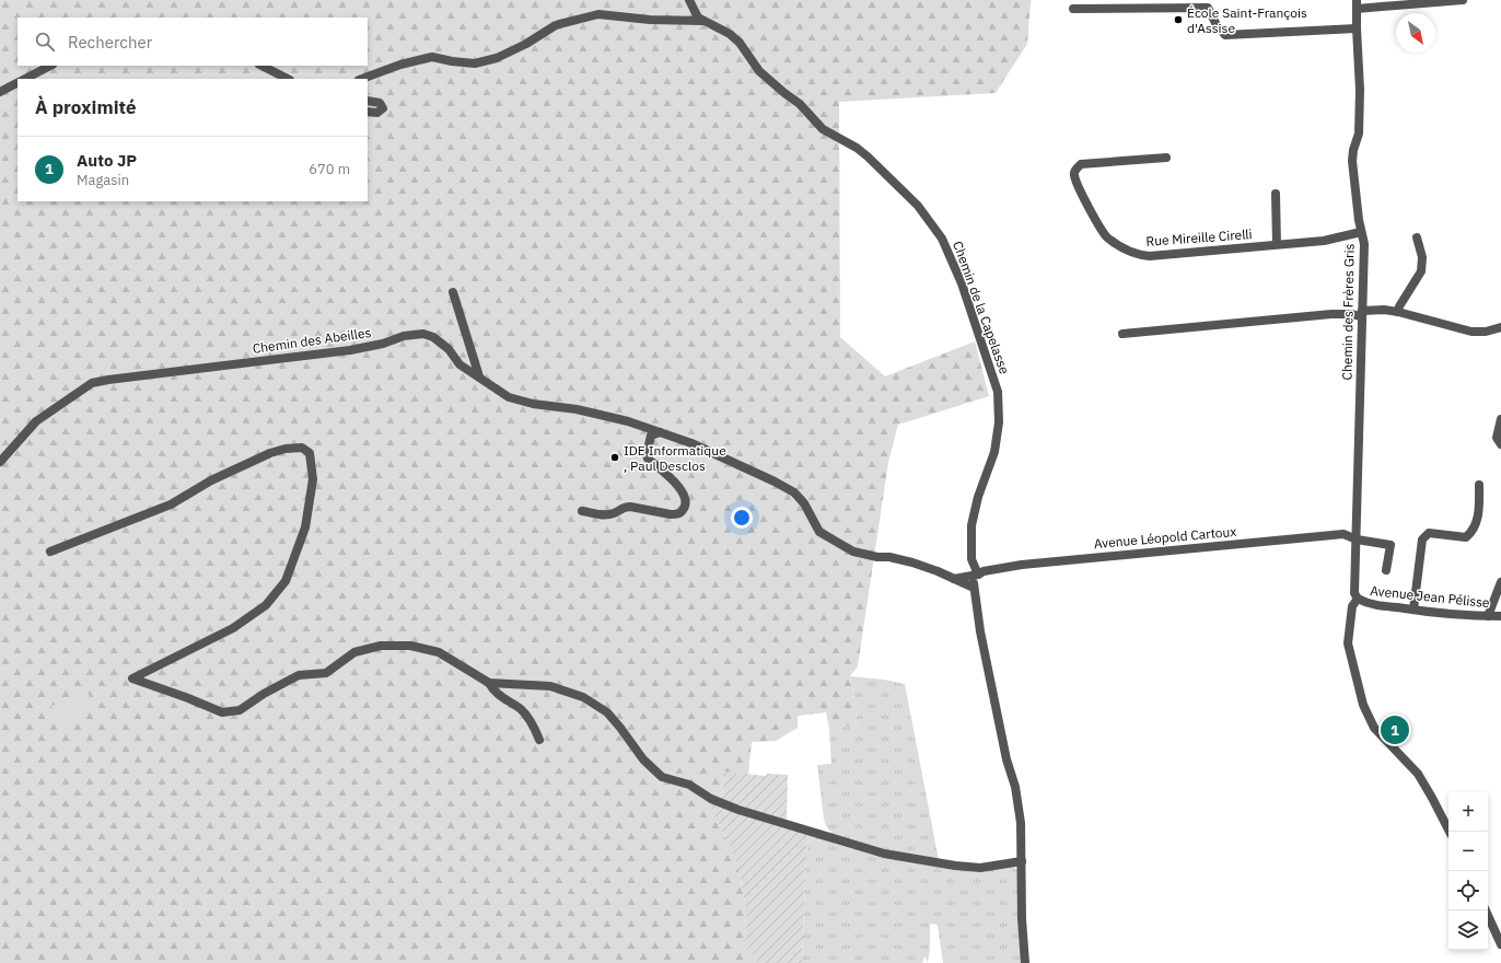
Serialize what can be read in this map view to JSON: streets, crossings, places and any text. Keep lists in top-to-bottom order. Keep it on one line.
{"streets":{"street":["Rue Mireille Cirelli","Chemin de la Capelasse","Chemin des Frères Gris","Chemin des Abeilles","Avenue Léopold Cartoux","Avenue Jean Pélisse"]},"crossings":[["Rue Mireille Cirelli","Chemin des Frères Gris"],["Chemin de la Capelasse","Avenue Léopold Cartoux"],["Chemin des Frères Gris","Avenue Léopold Cartoux"],["Chemin des Frères Gris","Avenue Jean Pélisse"]],"places":["École Saint-François d'Assise","IDE Informatique , Paul Desclos"],"north":"bottom right","page":{"search":"Rechercher","heading":"À proximité","list":[{"mark":"1","name":"Auto JP","note":"Magasin","value":"670 m"}],"pins":"1","map_buttons":["+","−"]}}
